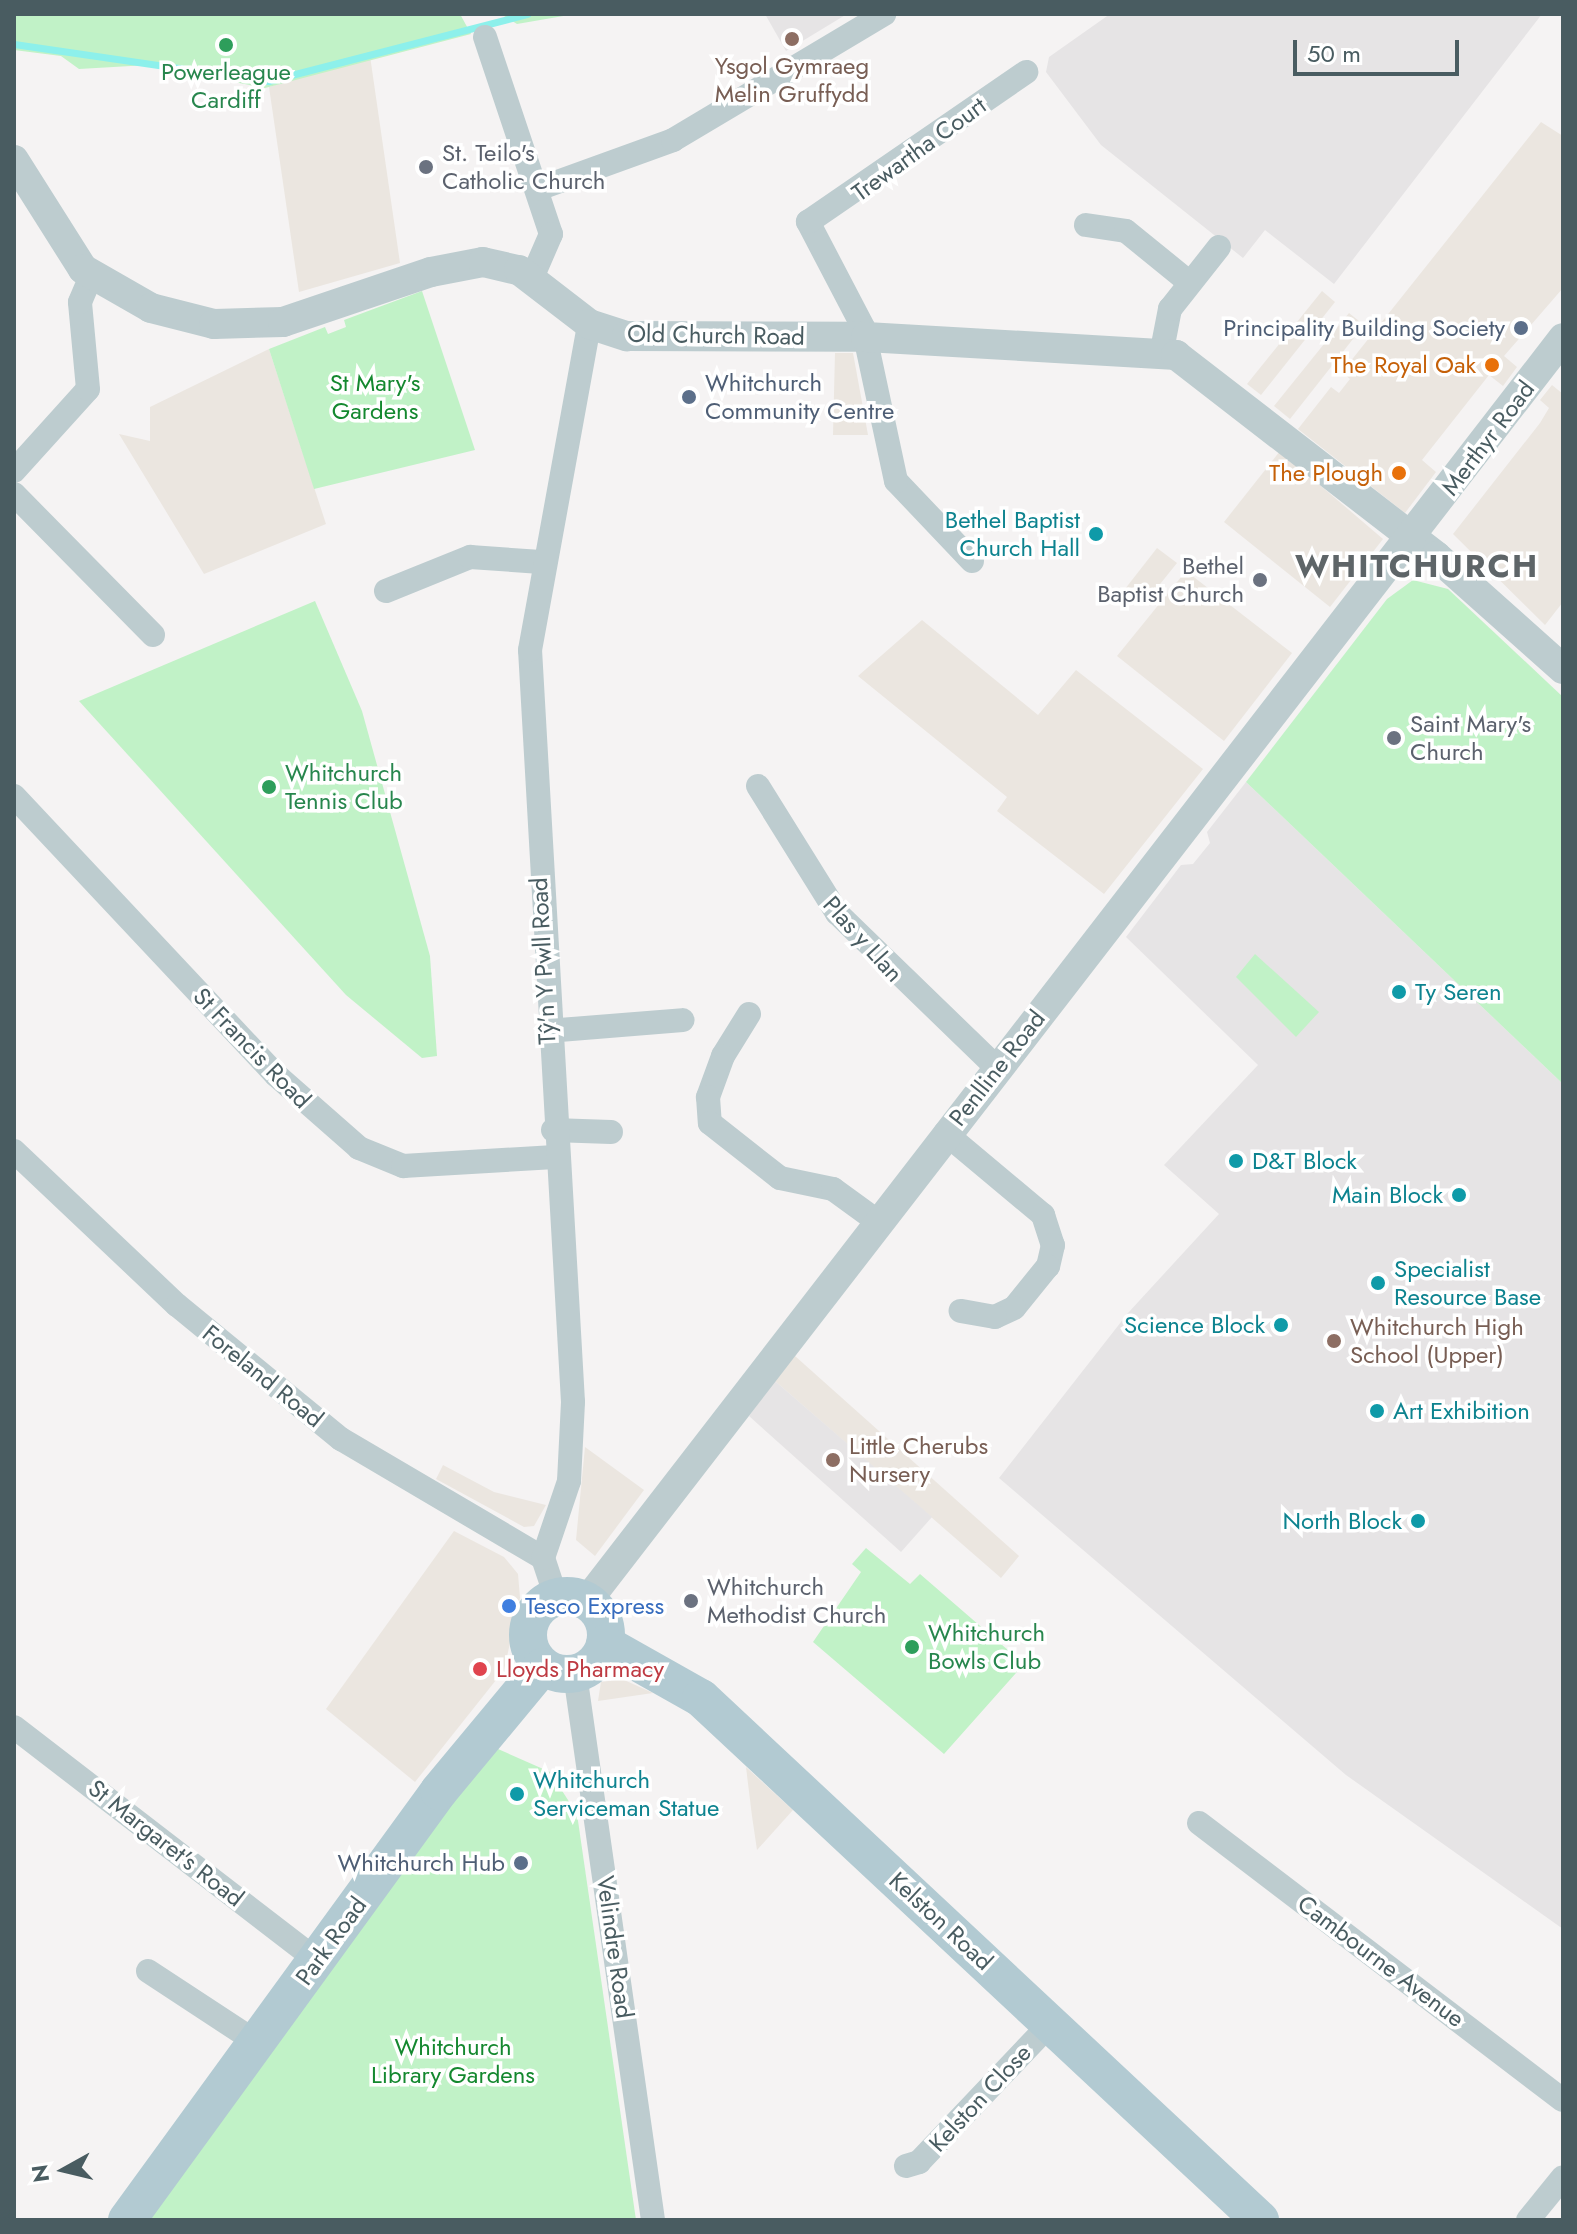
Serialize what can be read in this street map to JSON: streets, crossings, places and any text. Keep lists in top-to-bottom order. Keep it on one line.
{"streets":{"main road":["Kelston Road","Park Road"],"street":["Trewartha Court","Old Church Road","Merthyr Road","Plas y Llan","Tŷ'n Y Pwll Road","St Francis Road","Penlline Road","Foreland Road","St Margaret's Road","Velindre Road","Cambourne Avenue","Kelston Close"]},"crossings":[["Trewartha Court","Old Church Road"],["Old Church Road","Merthyr Road"],["Old Church Road","Tŷ'n Y Pwll Road"],["Old Church Road","Penlline Road"],["Merthyr Road","Penlline Road"],["Plas y Llan","Penlline Road"],["Tŷ'n Y Pwll Road","St Francis Road"],["Tŷ'n Y Pwll Road","Foreland Road"],["Penlline Road","Kelston Road"],["Penlline Road","Park Road"],["Penlline Road","Velindre Road"],["St Margaret's Road","Park Road"],["Kelston Road","Park Road"],["Kelston Road","Velindre Road"],["Kelston Road","Kelston Close"],["Park Road","Velindre Road"]],"districts":["WHITCHURCH"],"parks":["St Mary's Gardens","Whitchurch Library Gardens"],"places":["Ysgol Gymraeg Melin Gruffydd","Powerleague Cardiff","St. Teilo's Catholic Church","Principality Building Society","The Royal Oak","Whitchurch Community Centre","The Plough","Bethel Baptist Church Hall","Bethel Baptist Church","Saint Mary's Church","Whitchurch Tennis Club","Ty Seren","D&T Block","Main Block","Specialist Resource Base","Science Block","Whitchurch High School (Upper)","Art Exhibition","Little Cherubs Nursery","North Block","Whitchurch Methodist Church","Tesco Express","Whitchurch Bowls Club","Lloyds Pharmacy","Whitchurch Serviceman Statue","Whitchurch Hub"],"scale_bar":"50 m","north":"left"}
